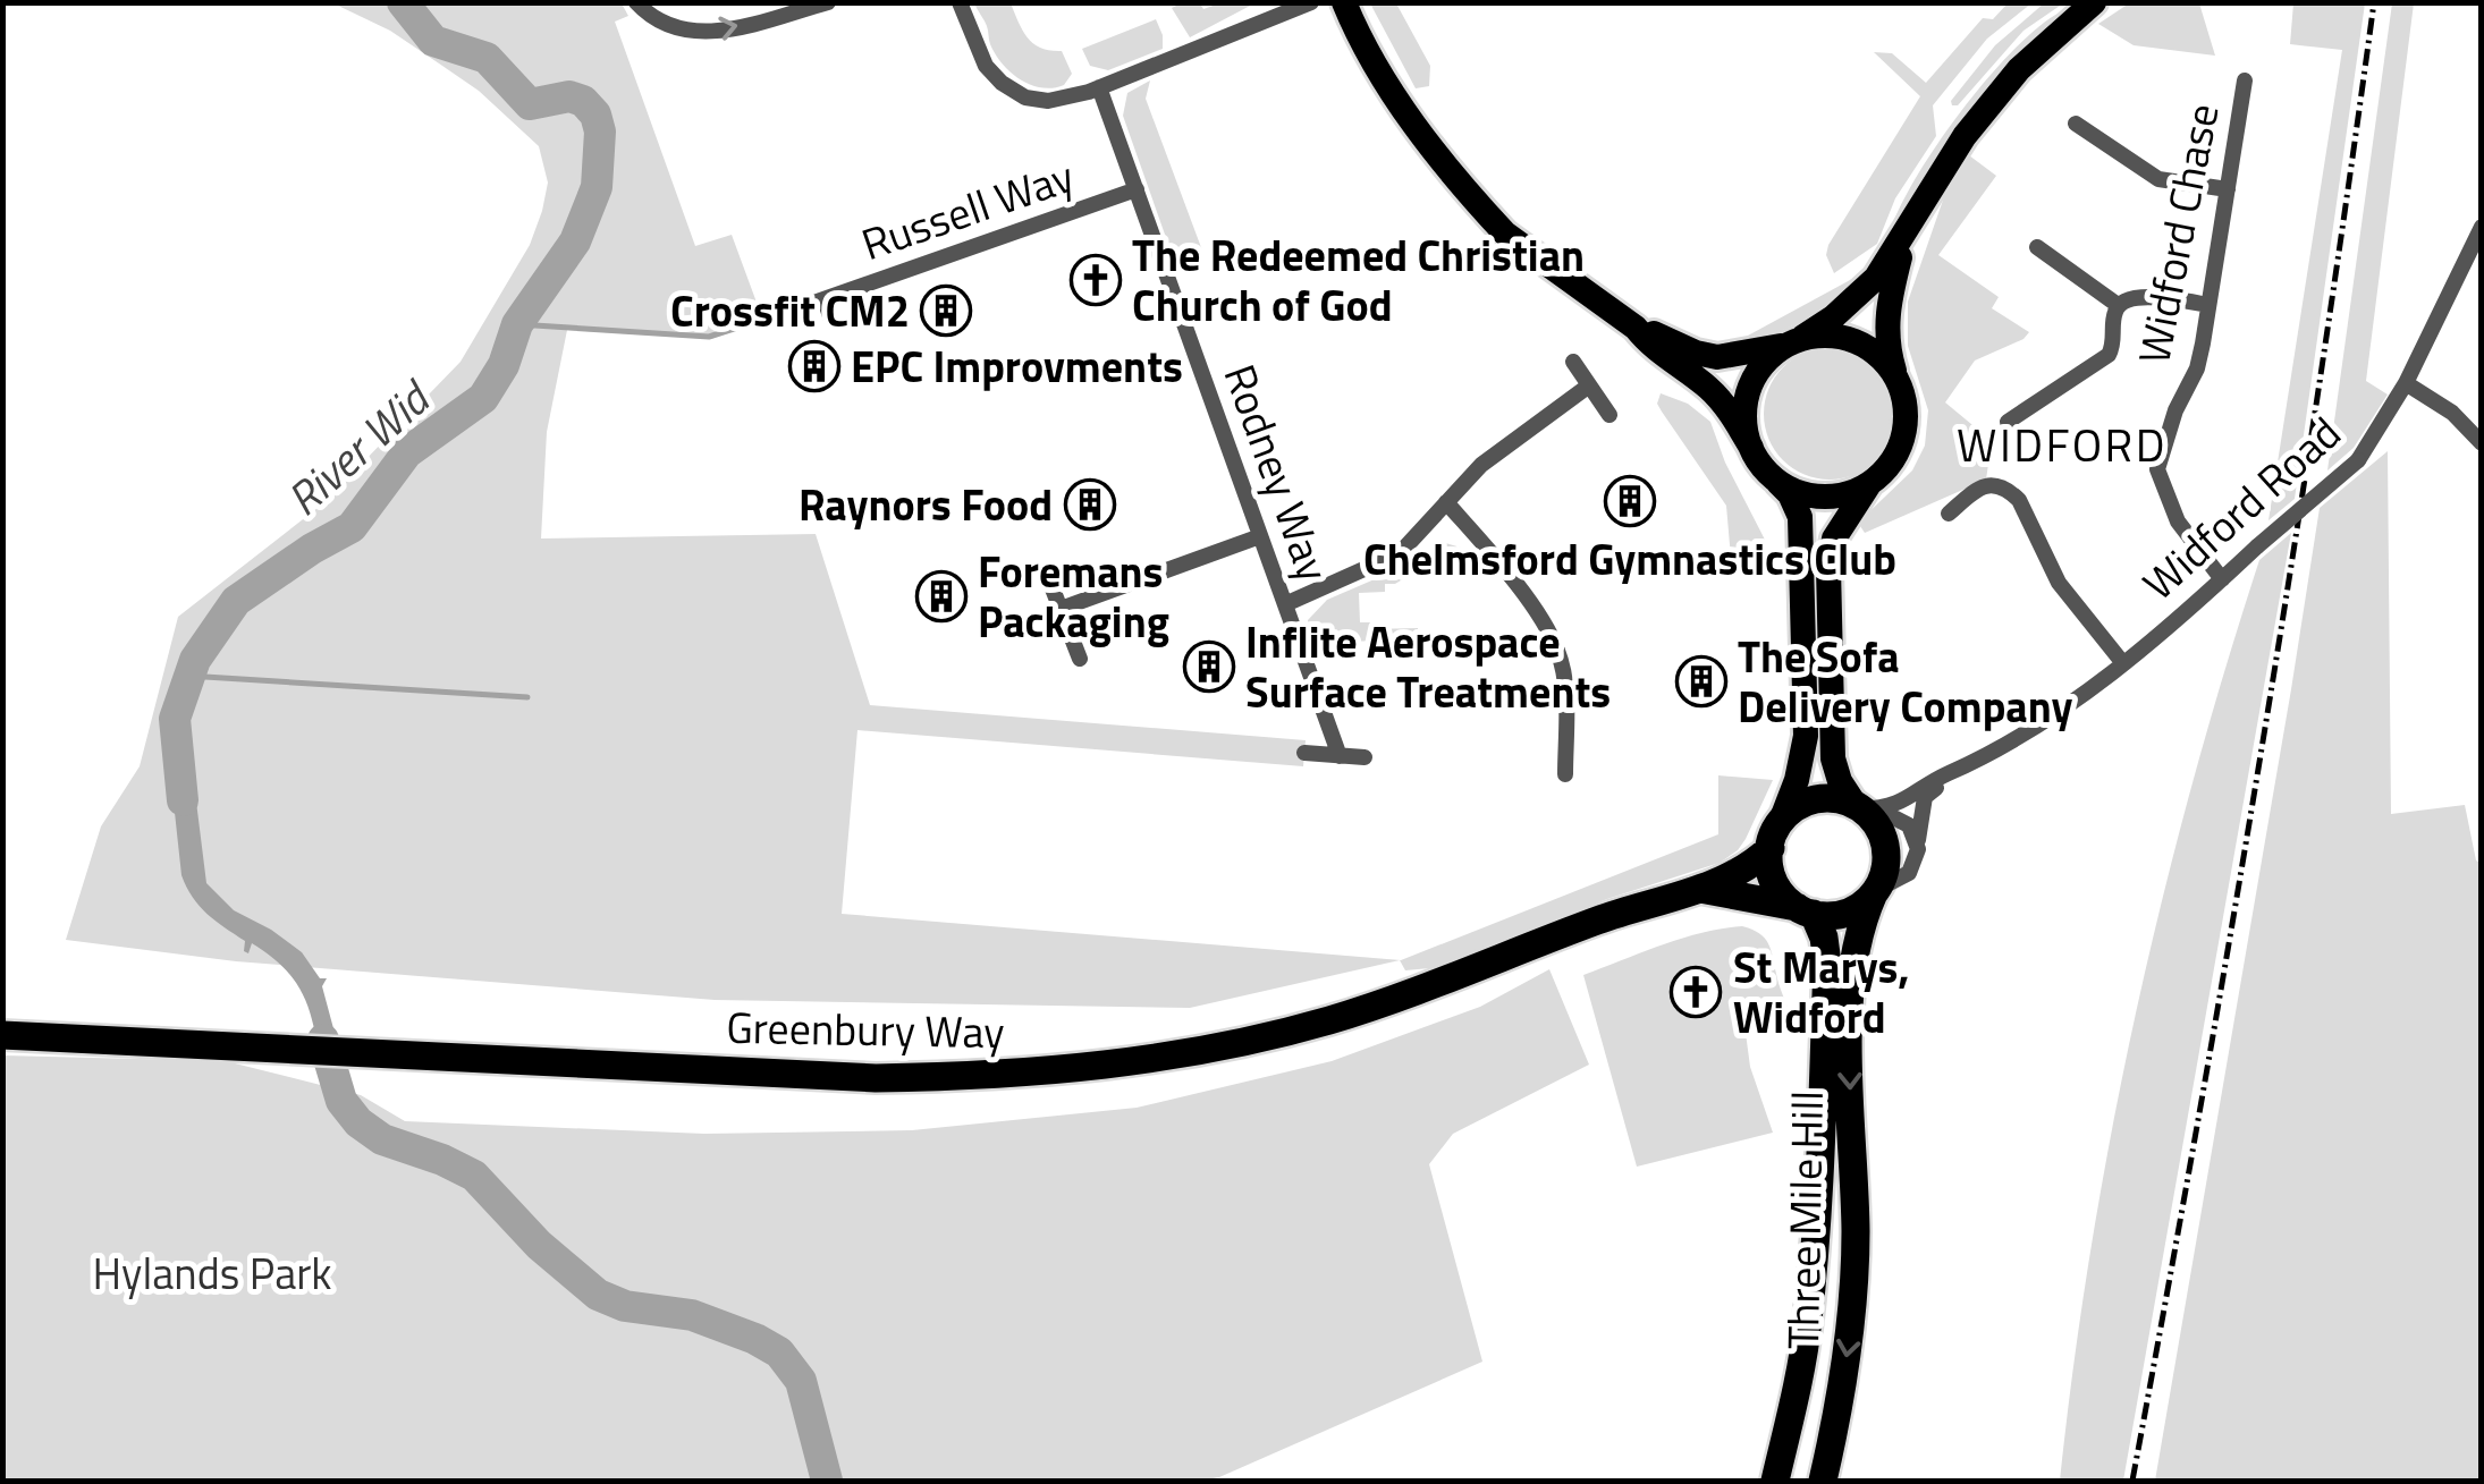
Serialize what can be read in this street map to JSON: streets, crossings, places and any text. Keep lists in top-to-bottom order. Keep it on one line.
{"streets":{"highway":["Greenbury Way","Three Mile Hill"],"street":["Russell Way","Widford Chase","Rodney Way","Widford Road"]},"crossings":[["Russell Way","Rodney Way"],["Widford Chase","Widford Road"],["Widford Road","Greenbury Way"],["Widford Road","Three Mile Hill"],["Greenbury Way","Three Mile Hill"]],"districts":["WIDFORD"],"water":["River Wid"],"parks":["Hylands Park"],"places":{"church":["The Redeemed Christian Church of God","St Marys, Widford"],"building":["Crossfit CM2","EPC Improvments","Chelmsford Gymnastics Club","Raynors Food","Foremans Packaging","Inflite Aerospace Surface Treatments","The Sofa Delivery Company"]}}
